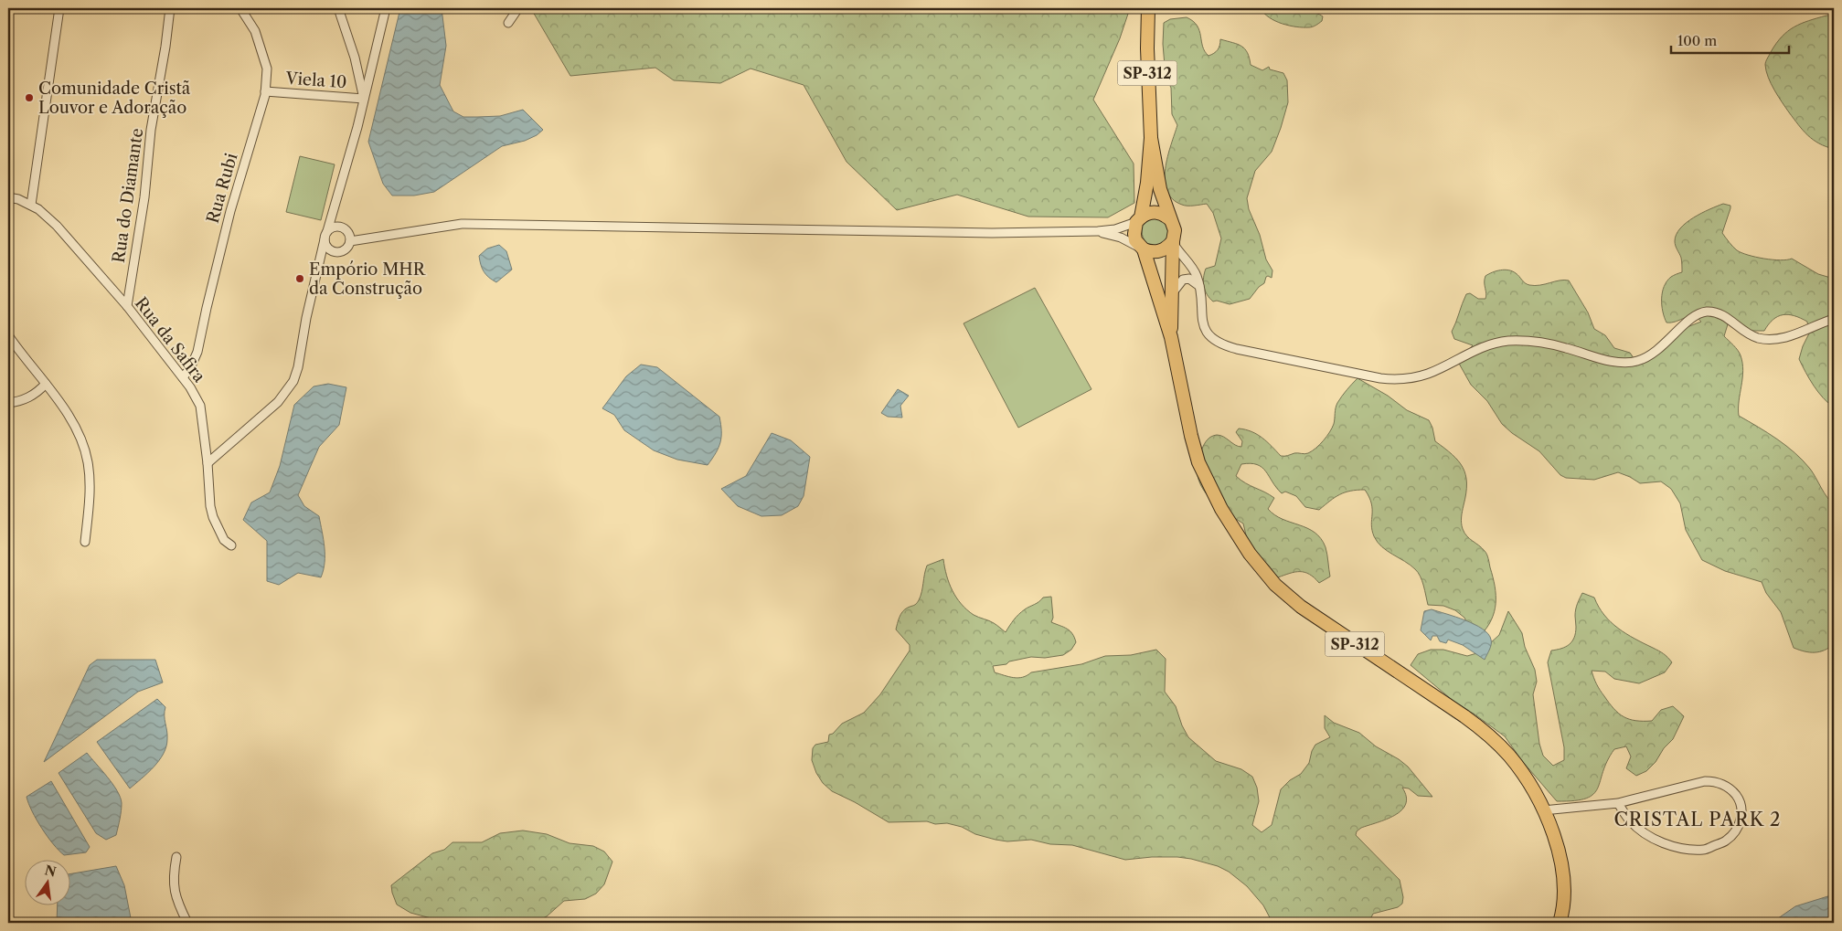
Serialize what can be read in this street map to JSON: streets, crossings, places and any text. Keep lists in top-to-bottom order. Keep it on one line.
{"streets":{"main road":["SP-312"],"street":["Viela 10","Rua Rubi","Rua do Diamante","Rua da Safira"]},"crossings":[["Viela 10","Rua Rubi"],["Rua Rubi","Rua da Safira"],["Rua do Diamante","Rua da Safira"]],"districts":["CRISTAL PARK 2"],"places":["Comunidade Cristã Louvor e Adoração","Empório MHR da Construção"],"scale_bar":"100 m","north":"top"}
